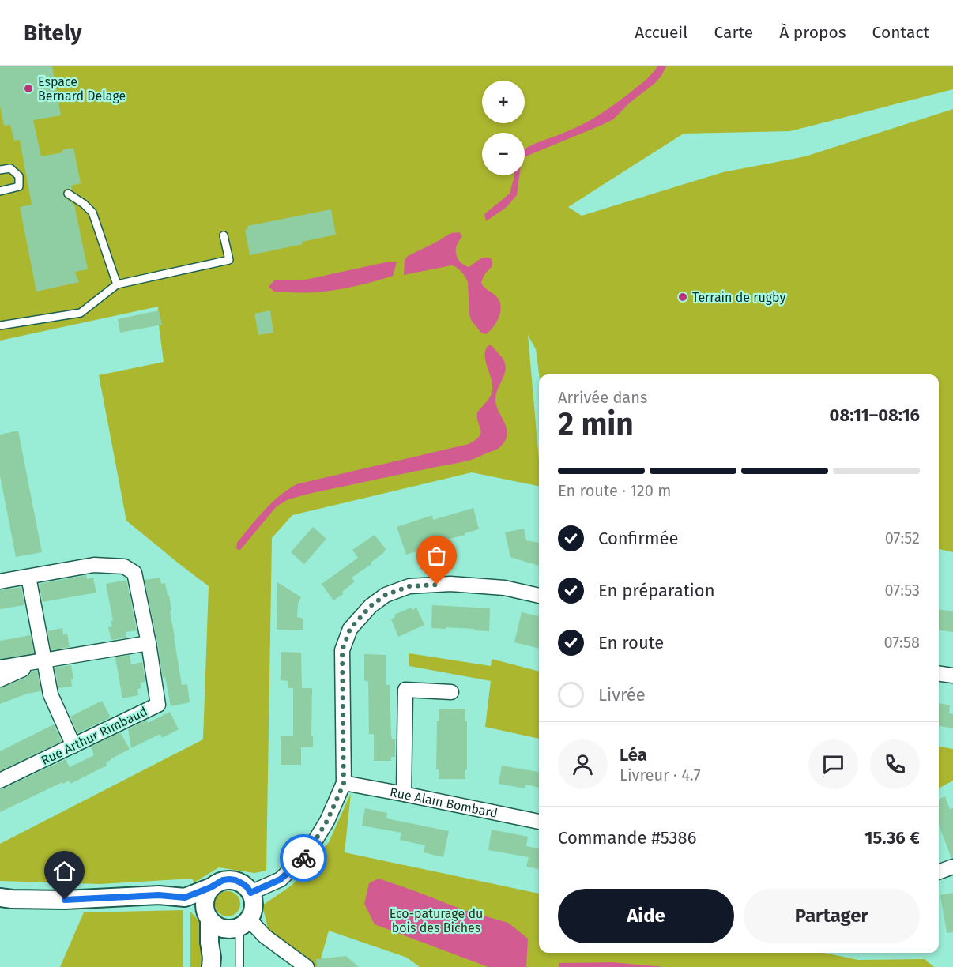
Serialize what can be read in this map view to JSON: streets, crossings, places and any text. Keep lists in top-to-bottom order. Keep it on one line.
{"streets":{"street":["Rue Arthur Rimbaud","Rue Alain Bombard"]},"parks":["Eco-paturage du bois des Biches"],"places":["Espace Bernard Delage","Terrain de rugby"],"page":{"header":"Bitely","nav":["Accueil","Carte","À propos","Contact"],"map_buttons":["+","−"],"heading":["2 min","Arrivée dans","08:11–08:16"],"panel":["Léa","Livreur · 4.7","Commande #5386","15.36 €"],"bar":"En route · 120 m","list":[["Confirmée","07:52"],["En préparation","07:53"],["En route","07:58"],"Livrée"],"buttons":["Aide","Partager"]}}
